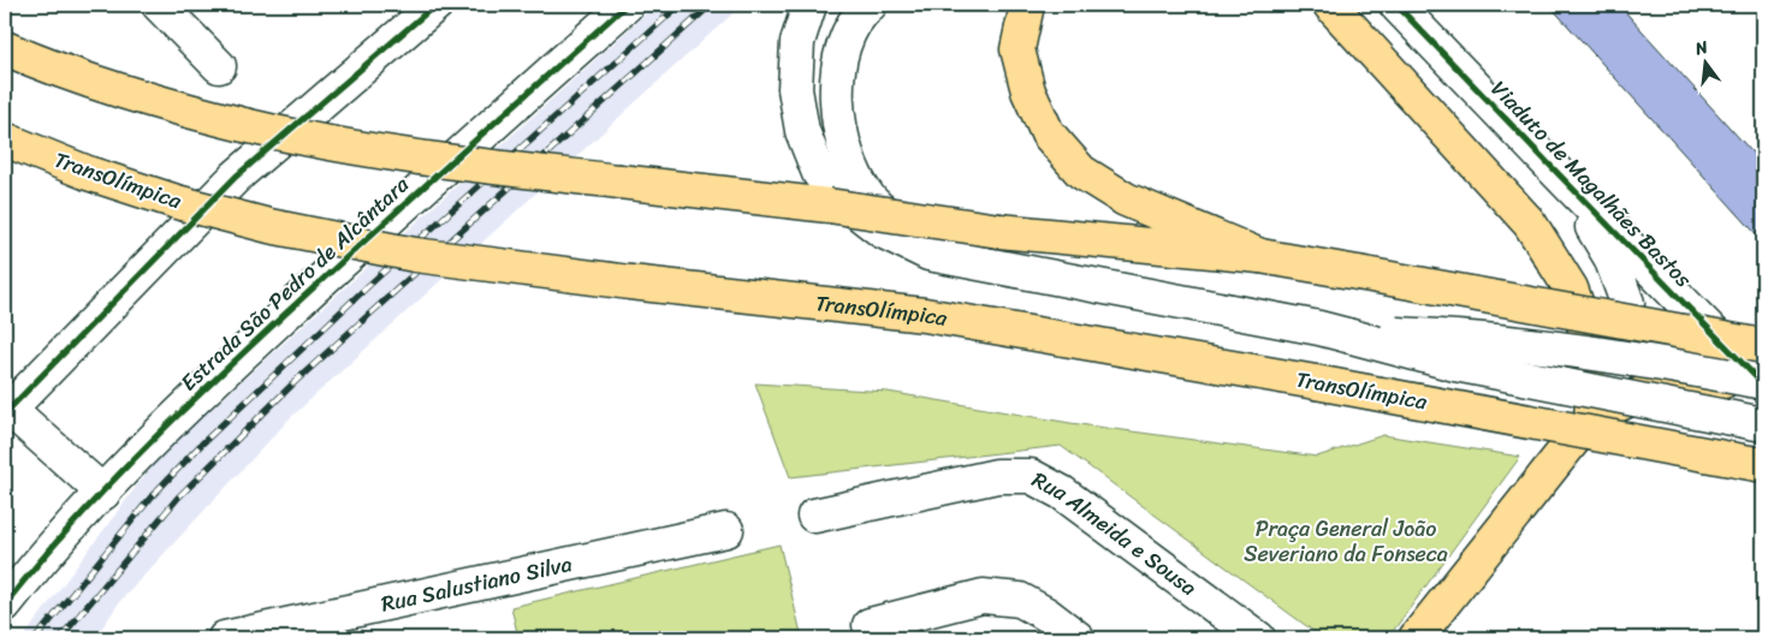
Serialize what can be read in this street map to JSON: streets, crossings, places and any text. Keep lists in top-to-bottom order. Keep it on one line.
{"streets":{"main road":["TransOlímpica"],"street":["Viaduto de Magalhães Bastos","Estrada São Pedro de Alcântara","Rua Almeida e Sousa","Rua Salustiano Silva"]},"crossings":[["TransOlímpica","Viaduto de Magalhães Bastos"]],"parks":["Praça General João Severiano da Fonseca"],"north":"top"}
